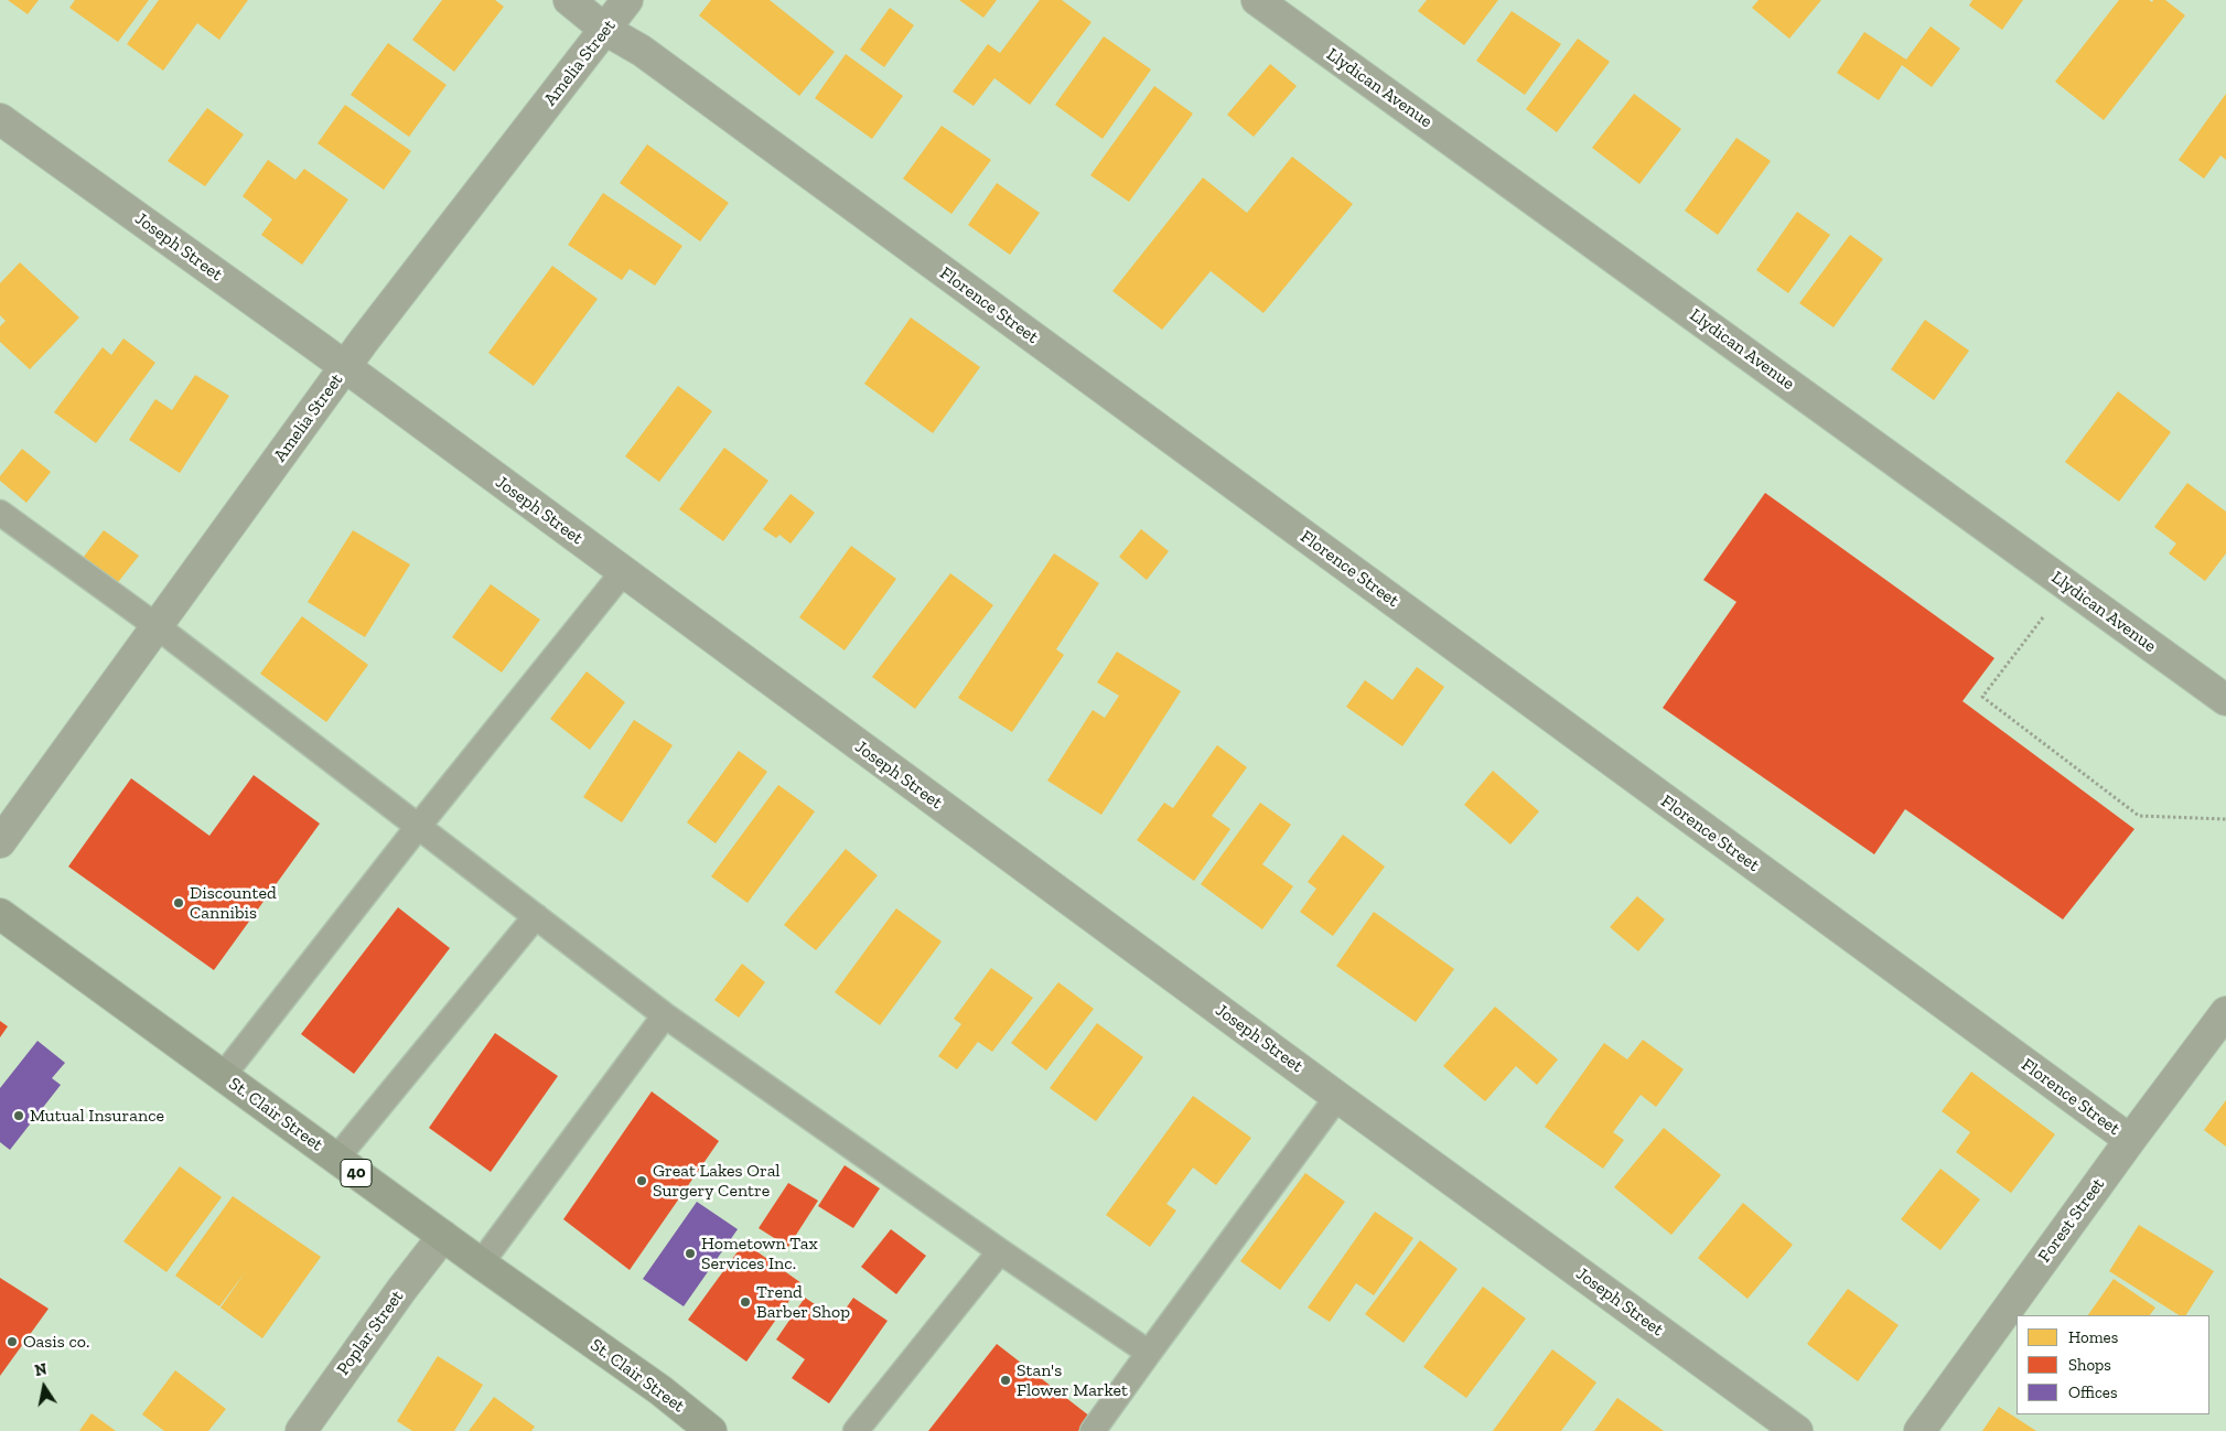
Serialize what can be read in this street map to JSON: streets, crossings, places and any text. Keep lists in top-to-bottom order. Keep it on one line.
{"streets":{"main road":["St. Clair Street","40"],"street":["Amelia Street","Llydican Avenue","Joseph Street","Florence Street","Forest Street","Poplar Street"]},"crossings":[["Amelia Street","Joseph Street"],["Amelia Street","Florence Street"],["Florence Street","Forest Street"],["St. Clair Street","Poplar Street"]],"places":["Discounted Cannibis","Mutual Insurance","Great Lakes Oral Surgery Centre","Hometown Tax Services Inc.","Trend Barber Shop","Oasis co.","Stan's Flower Market"],"legend":["Homes","Shops","Offices"],"north":"top"}
